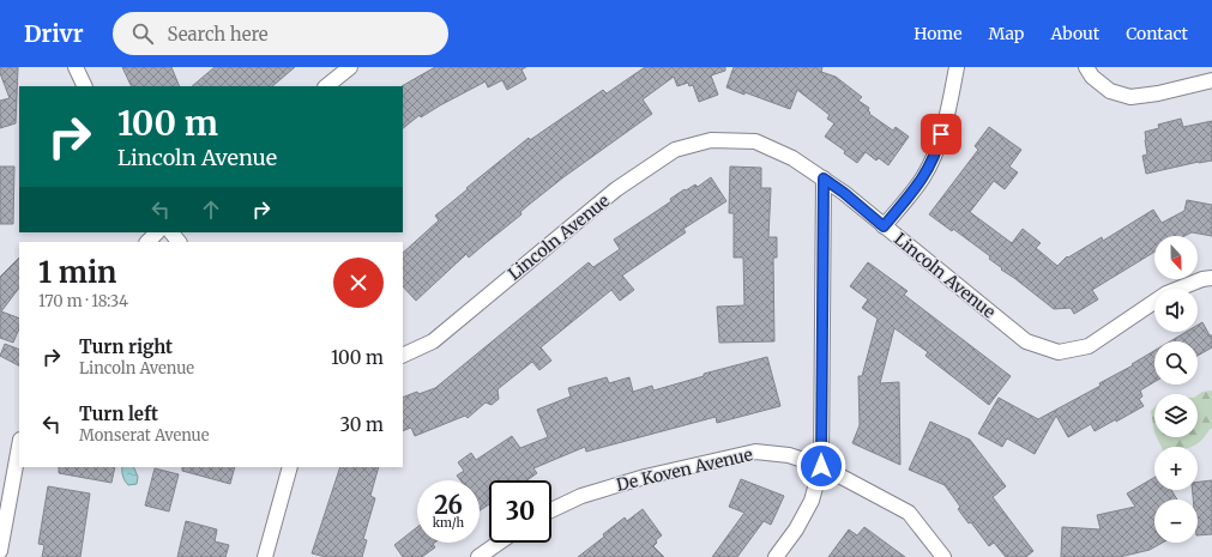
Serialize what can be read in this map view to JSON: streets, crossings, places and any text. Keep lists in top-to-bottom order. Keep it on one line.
{"streets":{"street":["Lincoln Avenue","De Koven Avenue"]},"north":"bottom","page":{"header":"Drivr","search":"Search here","nav":["Home","Map","About","Contact"],"turn":["100 m","Lincoln Avenue"],"map_buttons":["+","−"],"heading":["1 min","170 m · 18:34"],"list":[{"name":"Turn right","note":"Lincoln Avenue","value":"100 m"},{"name":"Turn left","note":"Monserat Avenue","value":"30 m"}],"speed":"26 km/h","limit":"30"}}
